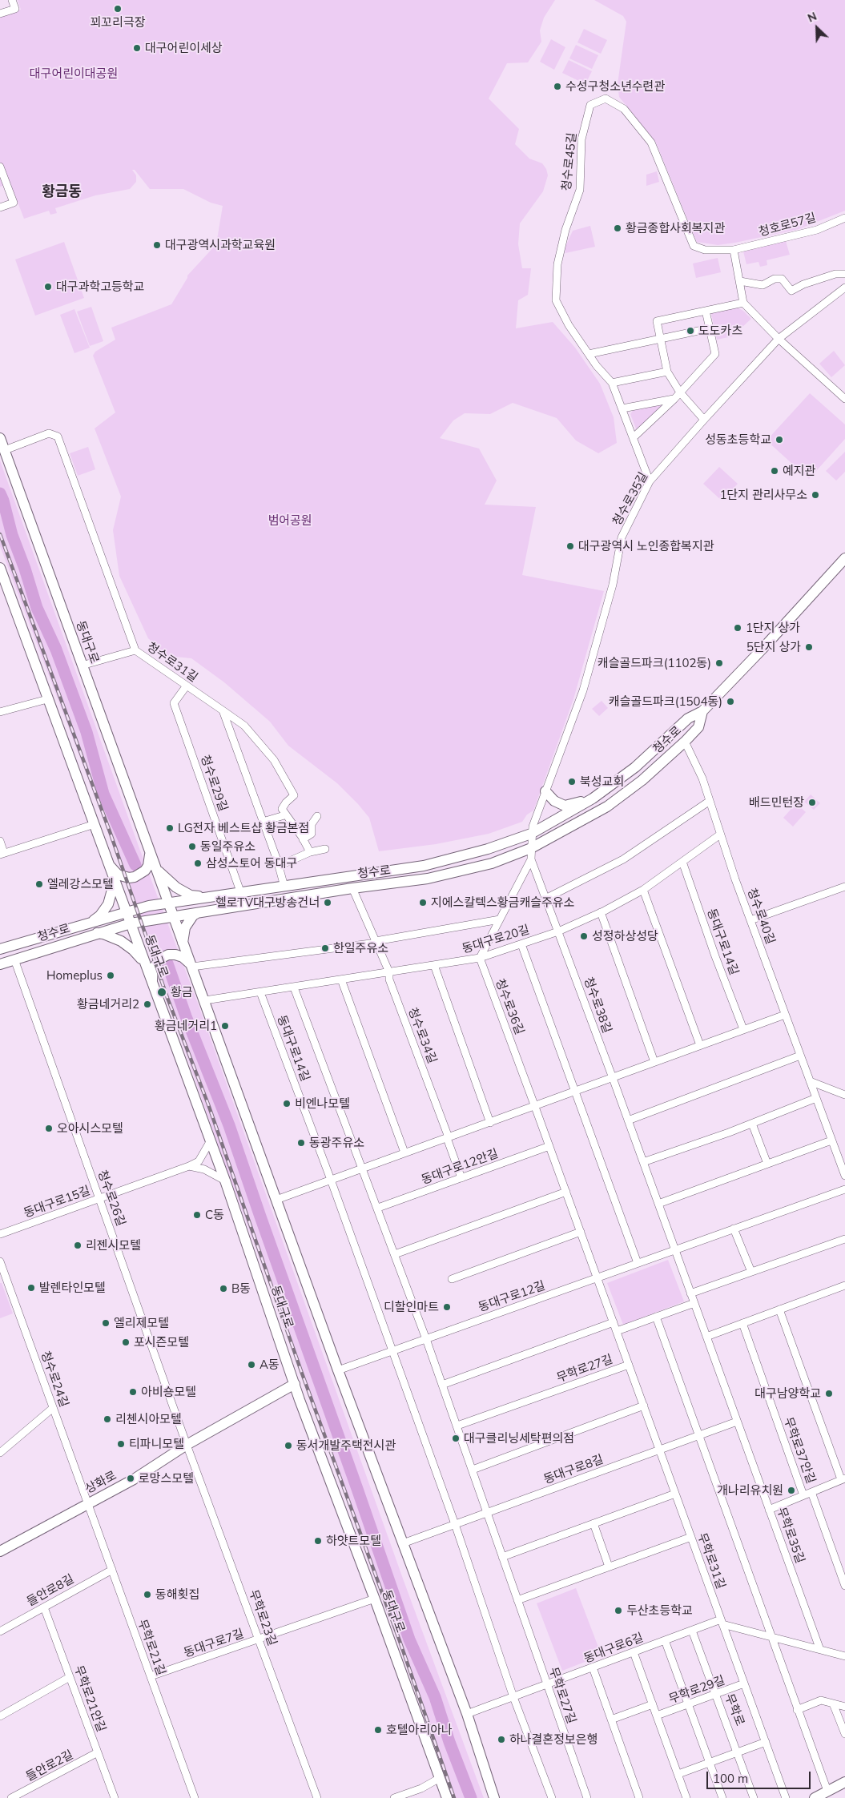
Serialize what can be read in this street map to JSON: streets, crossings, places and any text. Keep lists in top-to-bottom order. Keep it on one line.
{"streets":{"main road":["동대구로","청수로","상화로"],"street":["청수로45길","청호로57길","청수로35길","청수로31길","청수로29길","청수로40길","동대구로20길","동대구로14길","청수로38길","청수로36길","청수로34길","동대구로12안길","청수로26길","동대구로15길","동대구로12길","무학로27길","청수로24길","무학로37안길","동대구로8길","무학로35길","무학로31길","들안로8길","무학로23길","동대구로7길","무학로21길","동대구로6길","무학로29길","무학로21안길","무학로","들안로2길"]},"crossings":[["청수로45길","청호로57길"],["청수로45길","청수로35길"],["청수로35길","청수로"],["동대구로","청수로31길"],["동대구로","청수로"],["동대구로","동대구로20길"],["동대구로","동대구로12길"],["동대구로","동대구로8길"],["동대구로","상화로"],["동대구로","동대구로7길"],["동대구로","동대구로6길"],["청수로31길","청수로29길"],["청수로","청수로29길"],["청수로","청수로40길"],["청수로","청수로34길"],["청수로","청수로26길"],["청수로40길","동대구로20길"],["동대구로20길","동대구로14길"],["동대구로20길","청수로38길"],["동대구로20길","청수로36길"],["동대구로20길","청수로34길"],["청수로38길","동대구로12길"],["청수로38길","무학로35길"],["청수로36길","동대구로12안길"],["청수로36길","동대구로12길"],["청수로36길","무학로31길"],["청수로26길","동대구로15길"],["청수로26길","상화로"],["청수로26길","무학로23길"],["동대구로12길","무학로27길"],["동대구로12길","무학로35길"],["동대구로12길","무학로31길"],["무학로27길","동대구로8길"],["무학로27길","무학로31길"],["무학로27길","동대구로6길"],["청수로24길","상화로"],["청수로24길","무학로21길"],["무학로37안길","무학로35길"],["동대구로8길","무학로35길"],["동대구로8길","무학로31길"],["상화로","무학로23길"],["상화로","무학로21길"],["무학로31길","동대구로6길"],["무학로31길","무학로29길"],["들안로8길","무학로21길"],["들안로8길","무학로21안길"],["무학로23길","동대구로7길"],["동대구로7길","무학로21길"],["동대구로6길","무학로29길"],["동대구로6길","무학로"],["무학로29길","무학로"],["무학로21안길","들안로2길"]],"districts":["황금동"],"parks":["대구어린이대공원","범어공원"],"places":["꾀꼬리극장","대구어린이세상","수성구청소년수련관","황금종합사회복지관","대구광역시과학교육원","대구과학고등학교","도도카츠","성동초등학교","예지관","1단지 관리사무소","대구광역시 노인종합복지관","1단지 상가","5단지 상가","캐슬골드파크(1102동)","캐슬골드파크(1504동)","북성교회","배드민턴장","LG전자 베스트샵 황금본점","동일주유소","삼성스토어 동대구","엘레강스모텔","헬로TV대구방송건너","지에스칼텍스황금캐슬주유소","성정하상성당","한일주유소","Homeplus","황금","황금네거리2","황금네거리1","비엔나모텔","오아시스모텔","동광주유소","C동","리젠시모텔","발렌타인모텔","B동","디할인마트","엘리제모텔","포시즌모텔","A동","아비숑모텔","대구남양학교","리첸시아모텔","대구클리닝세탁편의점","티파니모텔","동서개발주택전시관","로망스모텔","개나리유치원","하얏트모텔","동해횟집","두산초등학교","호텔아리아나","하나결혼정보은행"],"scale_bar":"100 m","north":"top left"}
